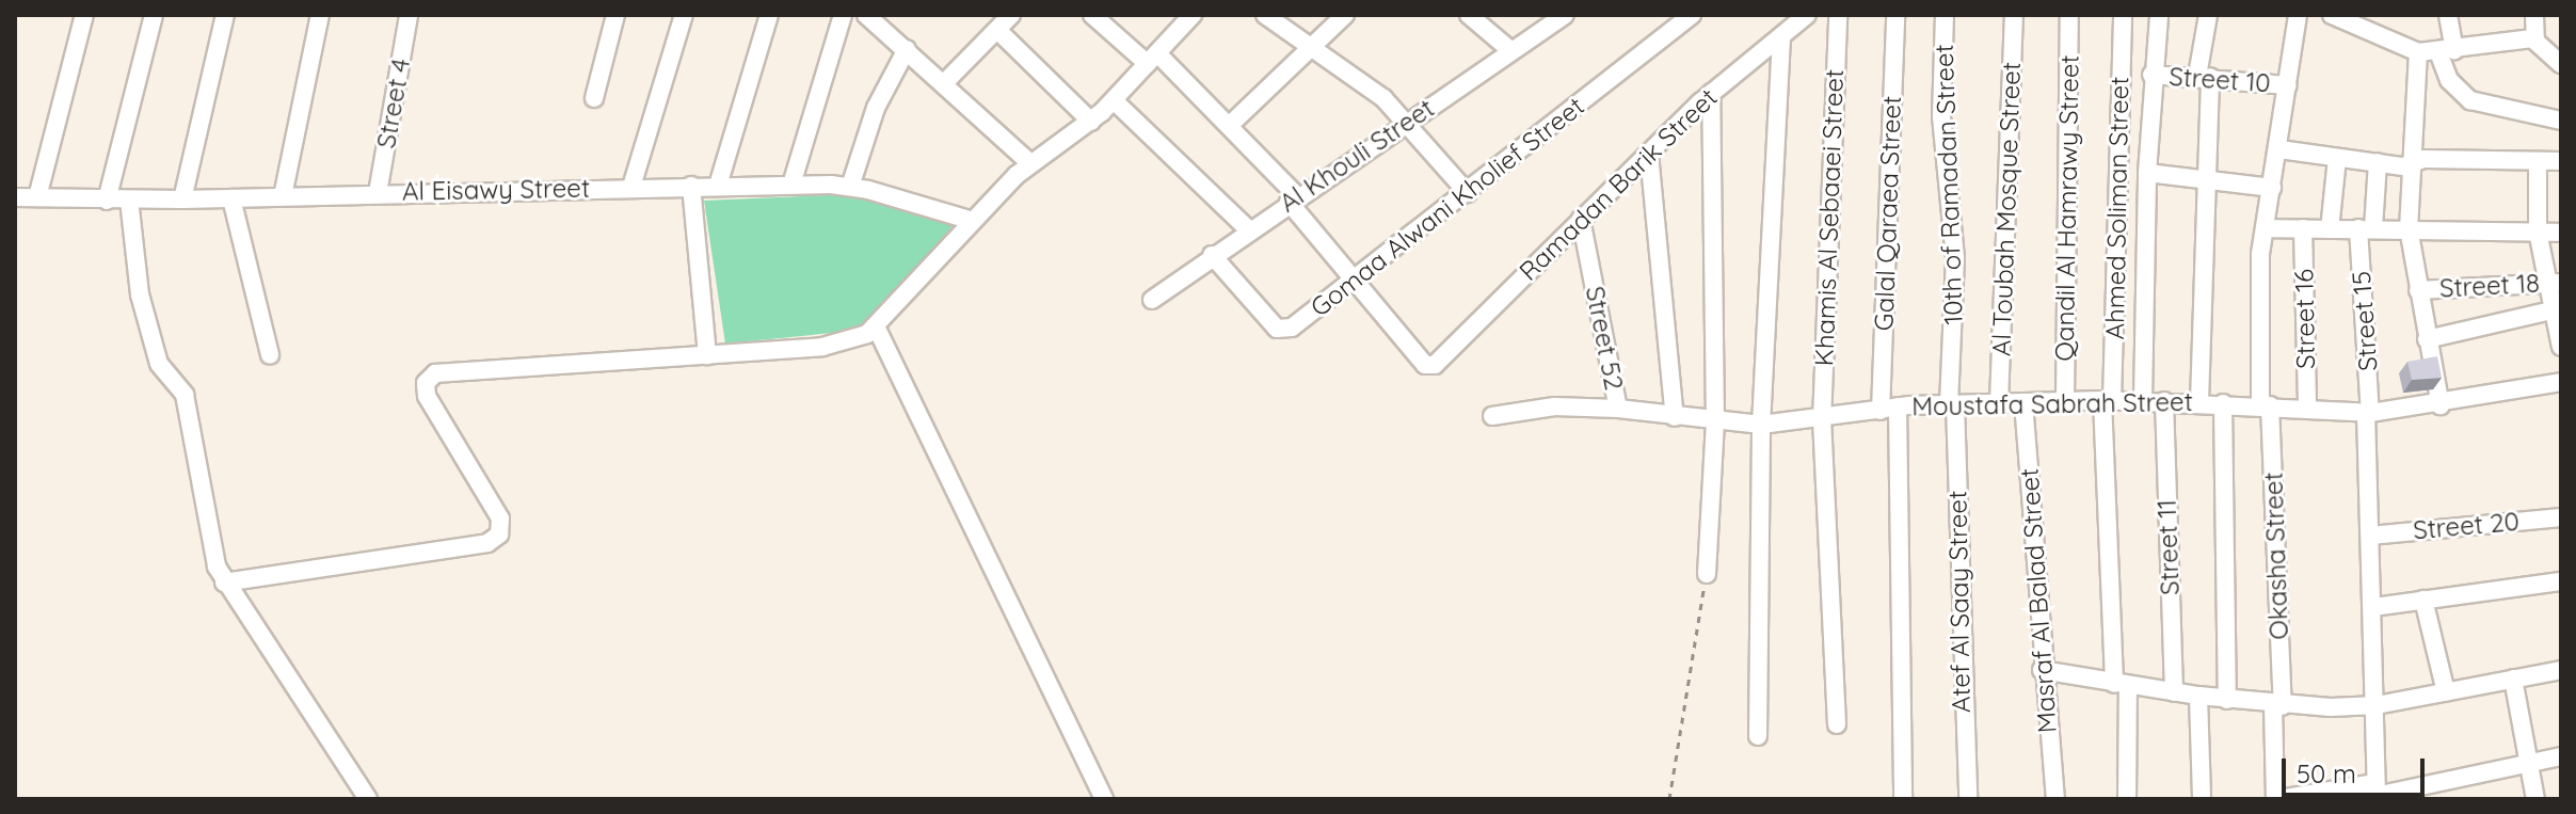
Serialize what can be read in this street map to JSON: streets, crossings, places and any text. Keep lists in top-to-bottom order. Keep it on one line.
{"streets":{"street":["Street 10","Street 4","Al Khouli Street","Ramadan Barik Street","10th of Ramadan Street","Al Eisawy Street","Gomaa Alwani Kholief Street","Qandil Al Hamrawy Street","Ahmed Soliman Street","Al Toubah Mosque Street","Galal Qaraea Street","Khamis Al Sebaaei Street","Street 18","Street 16","Street 15","Street 52","Moustafa Sabrah Street","Street 20","Street 11","Okasha Street","Masraf Al Balad Street","Atef Al Saay Street"]},"crossings":[["Street 10","Okasha Street"],["Street 4","Al Eisawy Street"],["Al Khouli Street","Gomaa Alwani Kholief Street"],["Ramadan Barik Street","Gomaa Alwani Kholief Street"],["Ramadan Barik Street","Street 52"],["10th of Ramadan Street","Moustafa Sabrah Street"],["10th of Ramadan Street","Atef Al Saay Street"],["Qandil Al Hamrawy Street","Moustafa Sabrah Street"],["Ahmed Soliman Street","Moustafa Sabrah Street"],["Al Toubah Mosque Street","Moustafa Sabrah Street"],["Galal Qaraea Street","Moustafa Sabrah Street"],["Khamis Al Sebaaei Street","Moustafa Sabrah Street"],["Street 16","Moustafa Sabrah Street"],["Street 15","Moustafa Sabrah Street"],["Street 15","Street 20"],["Street 52","Moustafa Sabrah Street"],["Moustafa Sabrah Street","Street 11"],["Moustafa Sabrah Street","Okasha Street"],["Moustafa Sabrah Street","Masraf Al Balad Street"],["Moustafa Sabrah Street","Atef Al Saay Street"]],"scale_bar":"50 m"}
